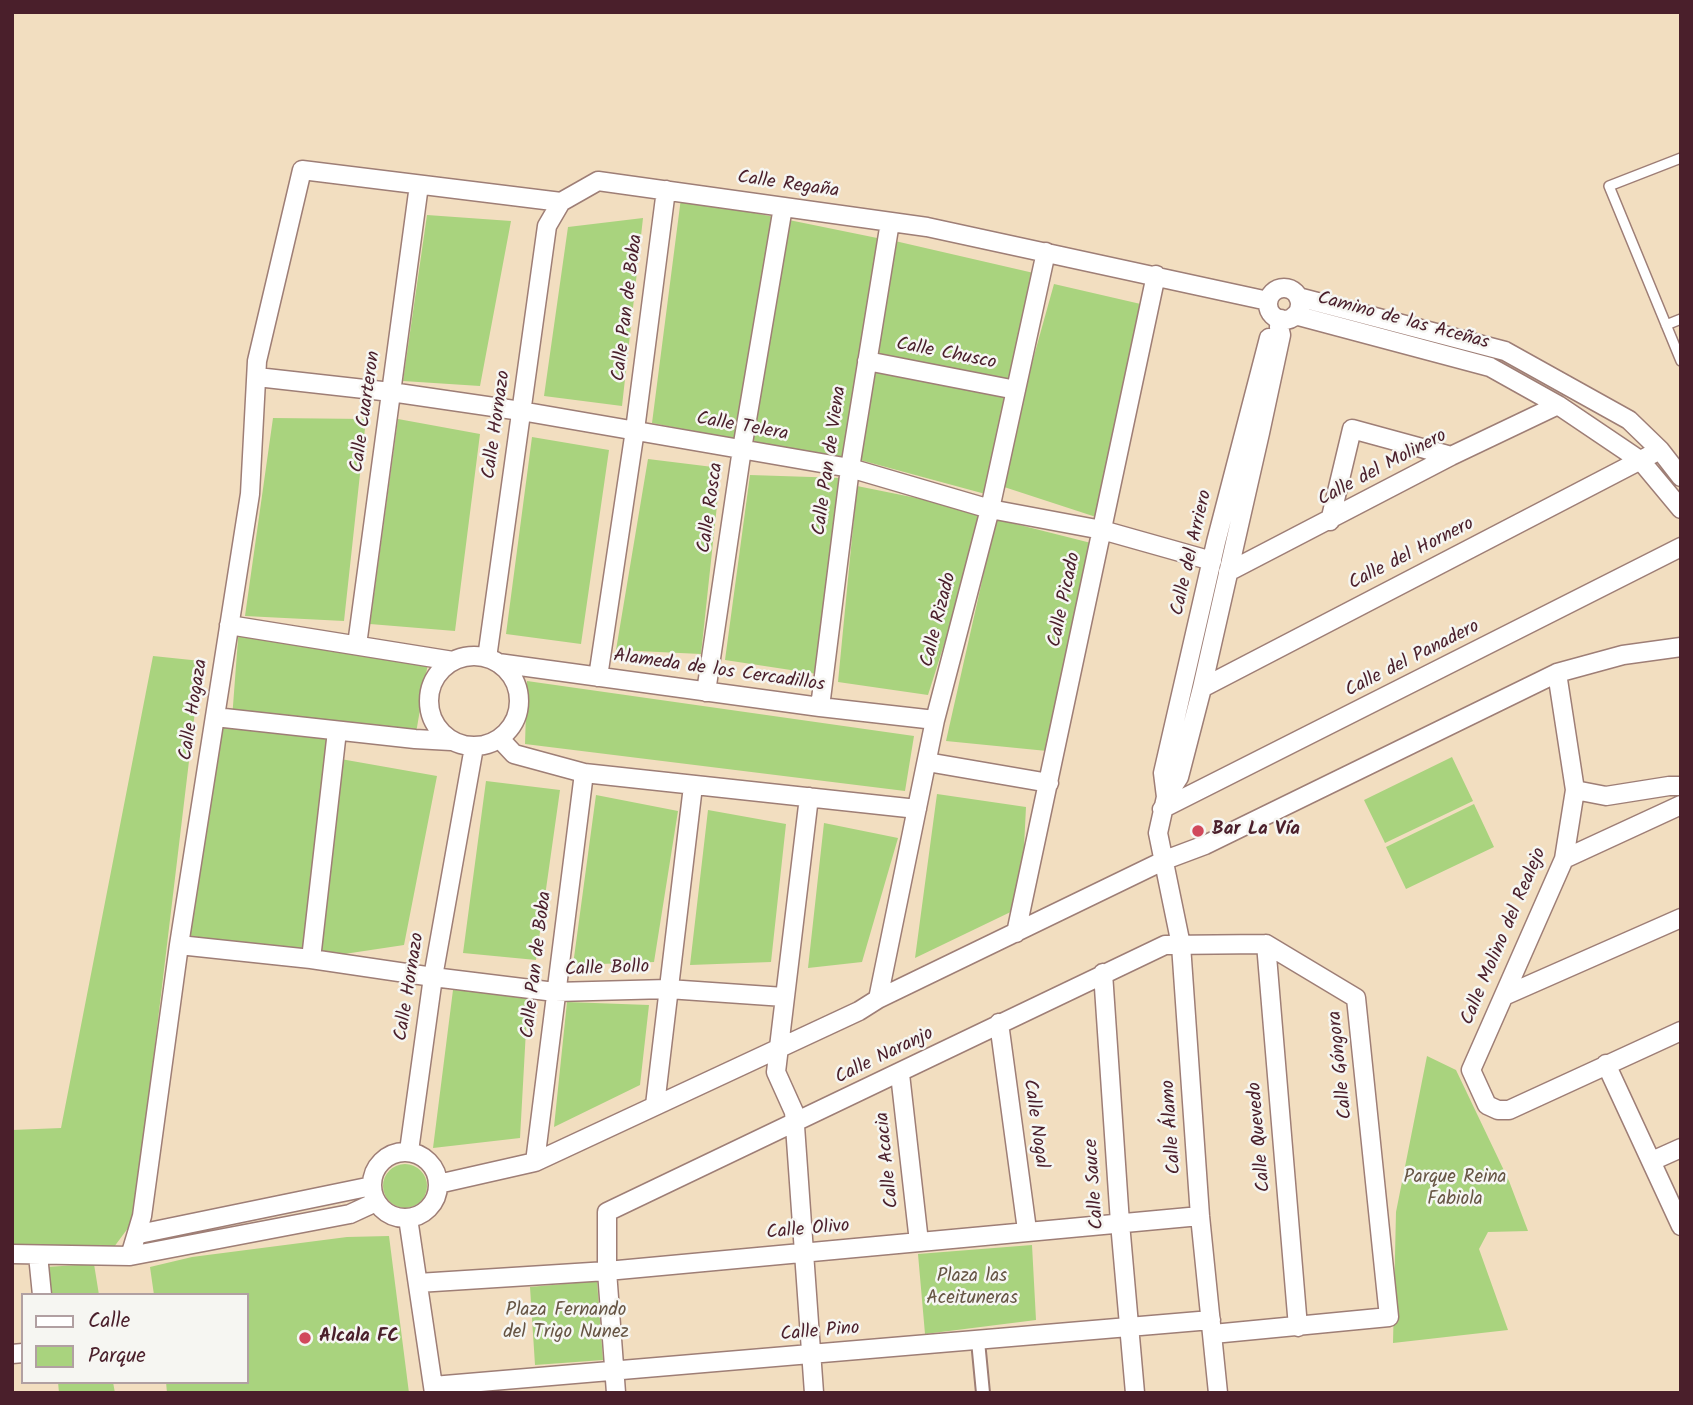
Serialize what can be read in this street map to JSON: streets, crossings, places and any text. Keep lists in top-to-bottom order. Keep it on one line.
{"streets":{"street":["Calle Regaña","Calle Pan de Boba","Camino de las Aceñas","Calle Chusco","Calle Cuarteron","Calle Hornazo","Calle Telera","Calle Pan de Viena","Calle del Molinero","Calle Rosca","Calle del Arriero","Calle del Hornero","Calle Picado","Calle Rizado","Calle del Panadero","Alameda de los Cercadillos","Calle Hogaza","Calle Molino del Realejo","Calle Bollo","Calle Naranjo","Calle Góngora","Calle Nogal","Calle Álamo","Calle Quevedo","Calle Acacia","Calle Sauce","Calle Olivo","Calle Pino"]},"crossings":[["Calle Regaña","Calle Pan de Boba"],["Calle Regaña","Calle Hornazo"],["Calle Regaña","Calle Pan de Viena"],["Calle Regaña","Calle Rosca"],["Calle Regaña","Calle Picado"],["Calle Regaña","Calle Rizado"],["Calle Pan de Boba","Calle Telera"],["Calle Pan de Boba","Alameda de los Cercadillos"],["Calle Pan de Boba","Calle Bollo"],["Camino de las Aceñas","Calle del Molinero"],["Camino de las Aceñas","Calle del Arriero"],["Camino de las Aceñas","Calle del Hornero"],["Calle Chusco","Calle Pan de Viena"],["Calle Chusco","Calle Rizado"],["Calle Cuarteron","Calle Telera"],["Calle Cuarteron","Calle Hogaza"],["Calle Hornazo","Calle Telera"],["Calle Hornazo","Alameda de los Cercadillos"],["Calle Hornazo","Calle Bollo"],["Calle Telera","Calle Pan de Viena"],["Calle Telera","Calle Rosca"],["Calle Telera","Calle del Arriero"],["Calle Telera","Calle Picado"],["Calle Telera","Calle Rizado"],["Calle Telera","Calle Hogaza"],["Calle Pan de Viena","Alameda de los Cercadillos"],["Calle del Molinero","Calle del Arriero"],["Calle Rosca","Alameda de los Cercadillos"],["Calle del Arriero","Calle del Hornero"],["Calle del Arriero","Calle del Panadero"],["Calle del Arriero","Calle Álamo"],["Calle Rizado","Alameda de los Cercadillos"],["Calle Hogaza","Calle Bollo"],["Calle Naranjo","Calle Nogal"],["Calle Naranjo","Calle Álamo"],["Calle Naranjo","Calle Acacia"],["Calle Naranjo","Calle Sauce"],["Calle Naranjo","Calle Olivo"],["Calle Góngora","Calle Quevedo"],["Calle Góngora","Calle Pino"],["Calle Nogal","Calle Olivo"],["Calle Álamo","Calle Olivo"],["Calle Álamo","Calle Pino"],["Calle Quevedo","Calle Pino"],["Calle Acacia","Calle Olivo"],["Calle Sauce","Calle Olivo"],["Calle Sauce","Calle Pino"]],"parks":["Parque Reina Fabiola","Plaza las Aceituneras","Plaza Fernando del Trigo Nunez"],"places":["Bar La Vía","Alcala FC"],"legend":["Calle","Parque"]}
